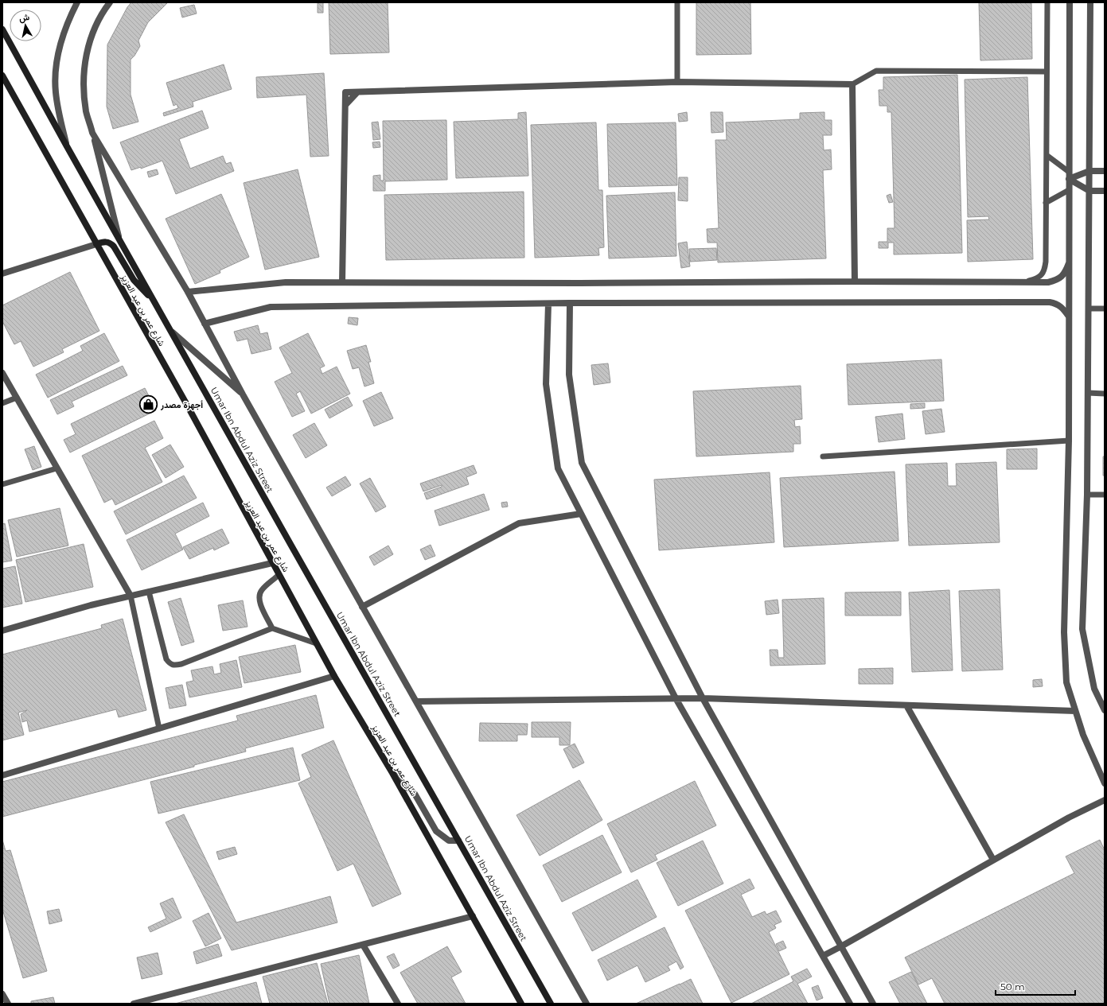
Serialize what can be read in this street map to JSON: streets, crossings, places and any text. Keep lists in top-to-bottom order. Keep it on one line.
{"streets":{"main road":["شارع عمر بن عبد العزيز","Umar Ibn Abdul Aziz Street"]},"crossings":[["شارع عمر بن عبد العزيز","Umar Ibn Abdul Aziz Street"]],"places":{"shop":["أجهزة مصدر"]},"scale_bar":"50 m","north":"top"}
